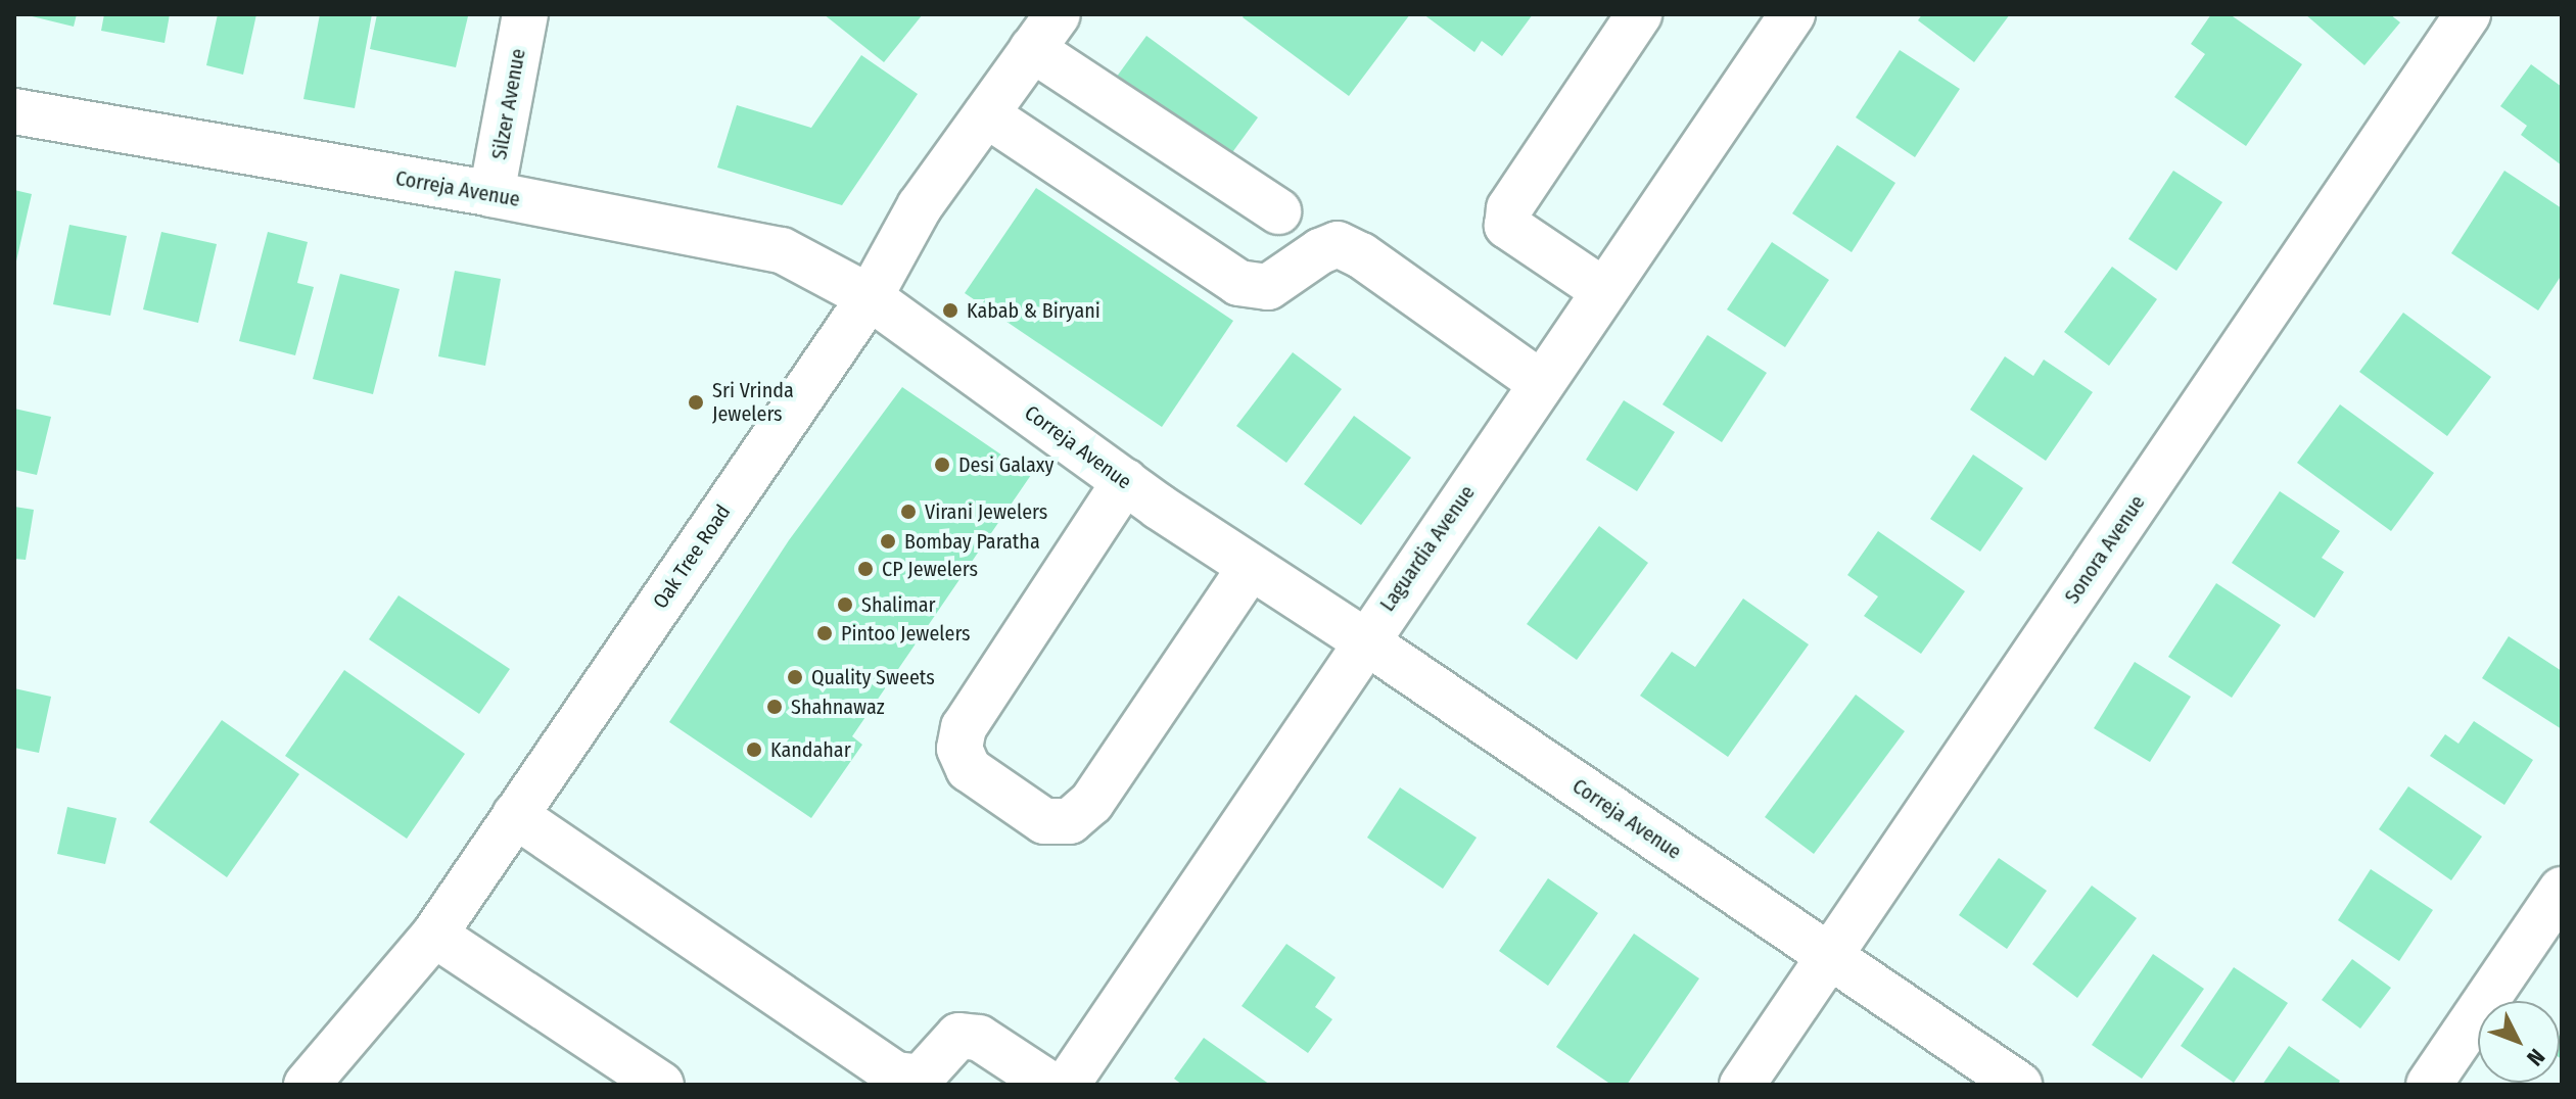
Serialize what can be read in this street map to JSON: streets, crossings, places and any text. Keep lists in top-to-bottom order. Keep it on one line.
{"streets":{"street":["Silzer Avenue","Correja Avenue","Laguardia Avenue","Sonora Avenue","Oak Tree Road"]},"crossings":[["Silzer Avenue","Correja Avenue"],["Correja Avenue","Laguardia Avenue"],["Correja Avenue","Sonora Avenue"],["Correja Avenue","Oak Tree Road"]],"places":["Kabab & Biryani","Sri Vrinda Jewelers","Desi Galaxy","Virani Jewelers","Bombay Paratha","CP Jewelers","Shalimar","Pintoo Jewelers","Quality Sweets","Shahnawaz","Kandahar"],"north":"bottom right"}
